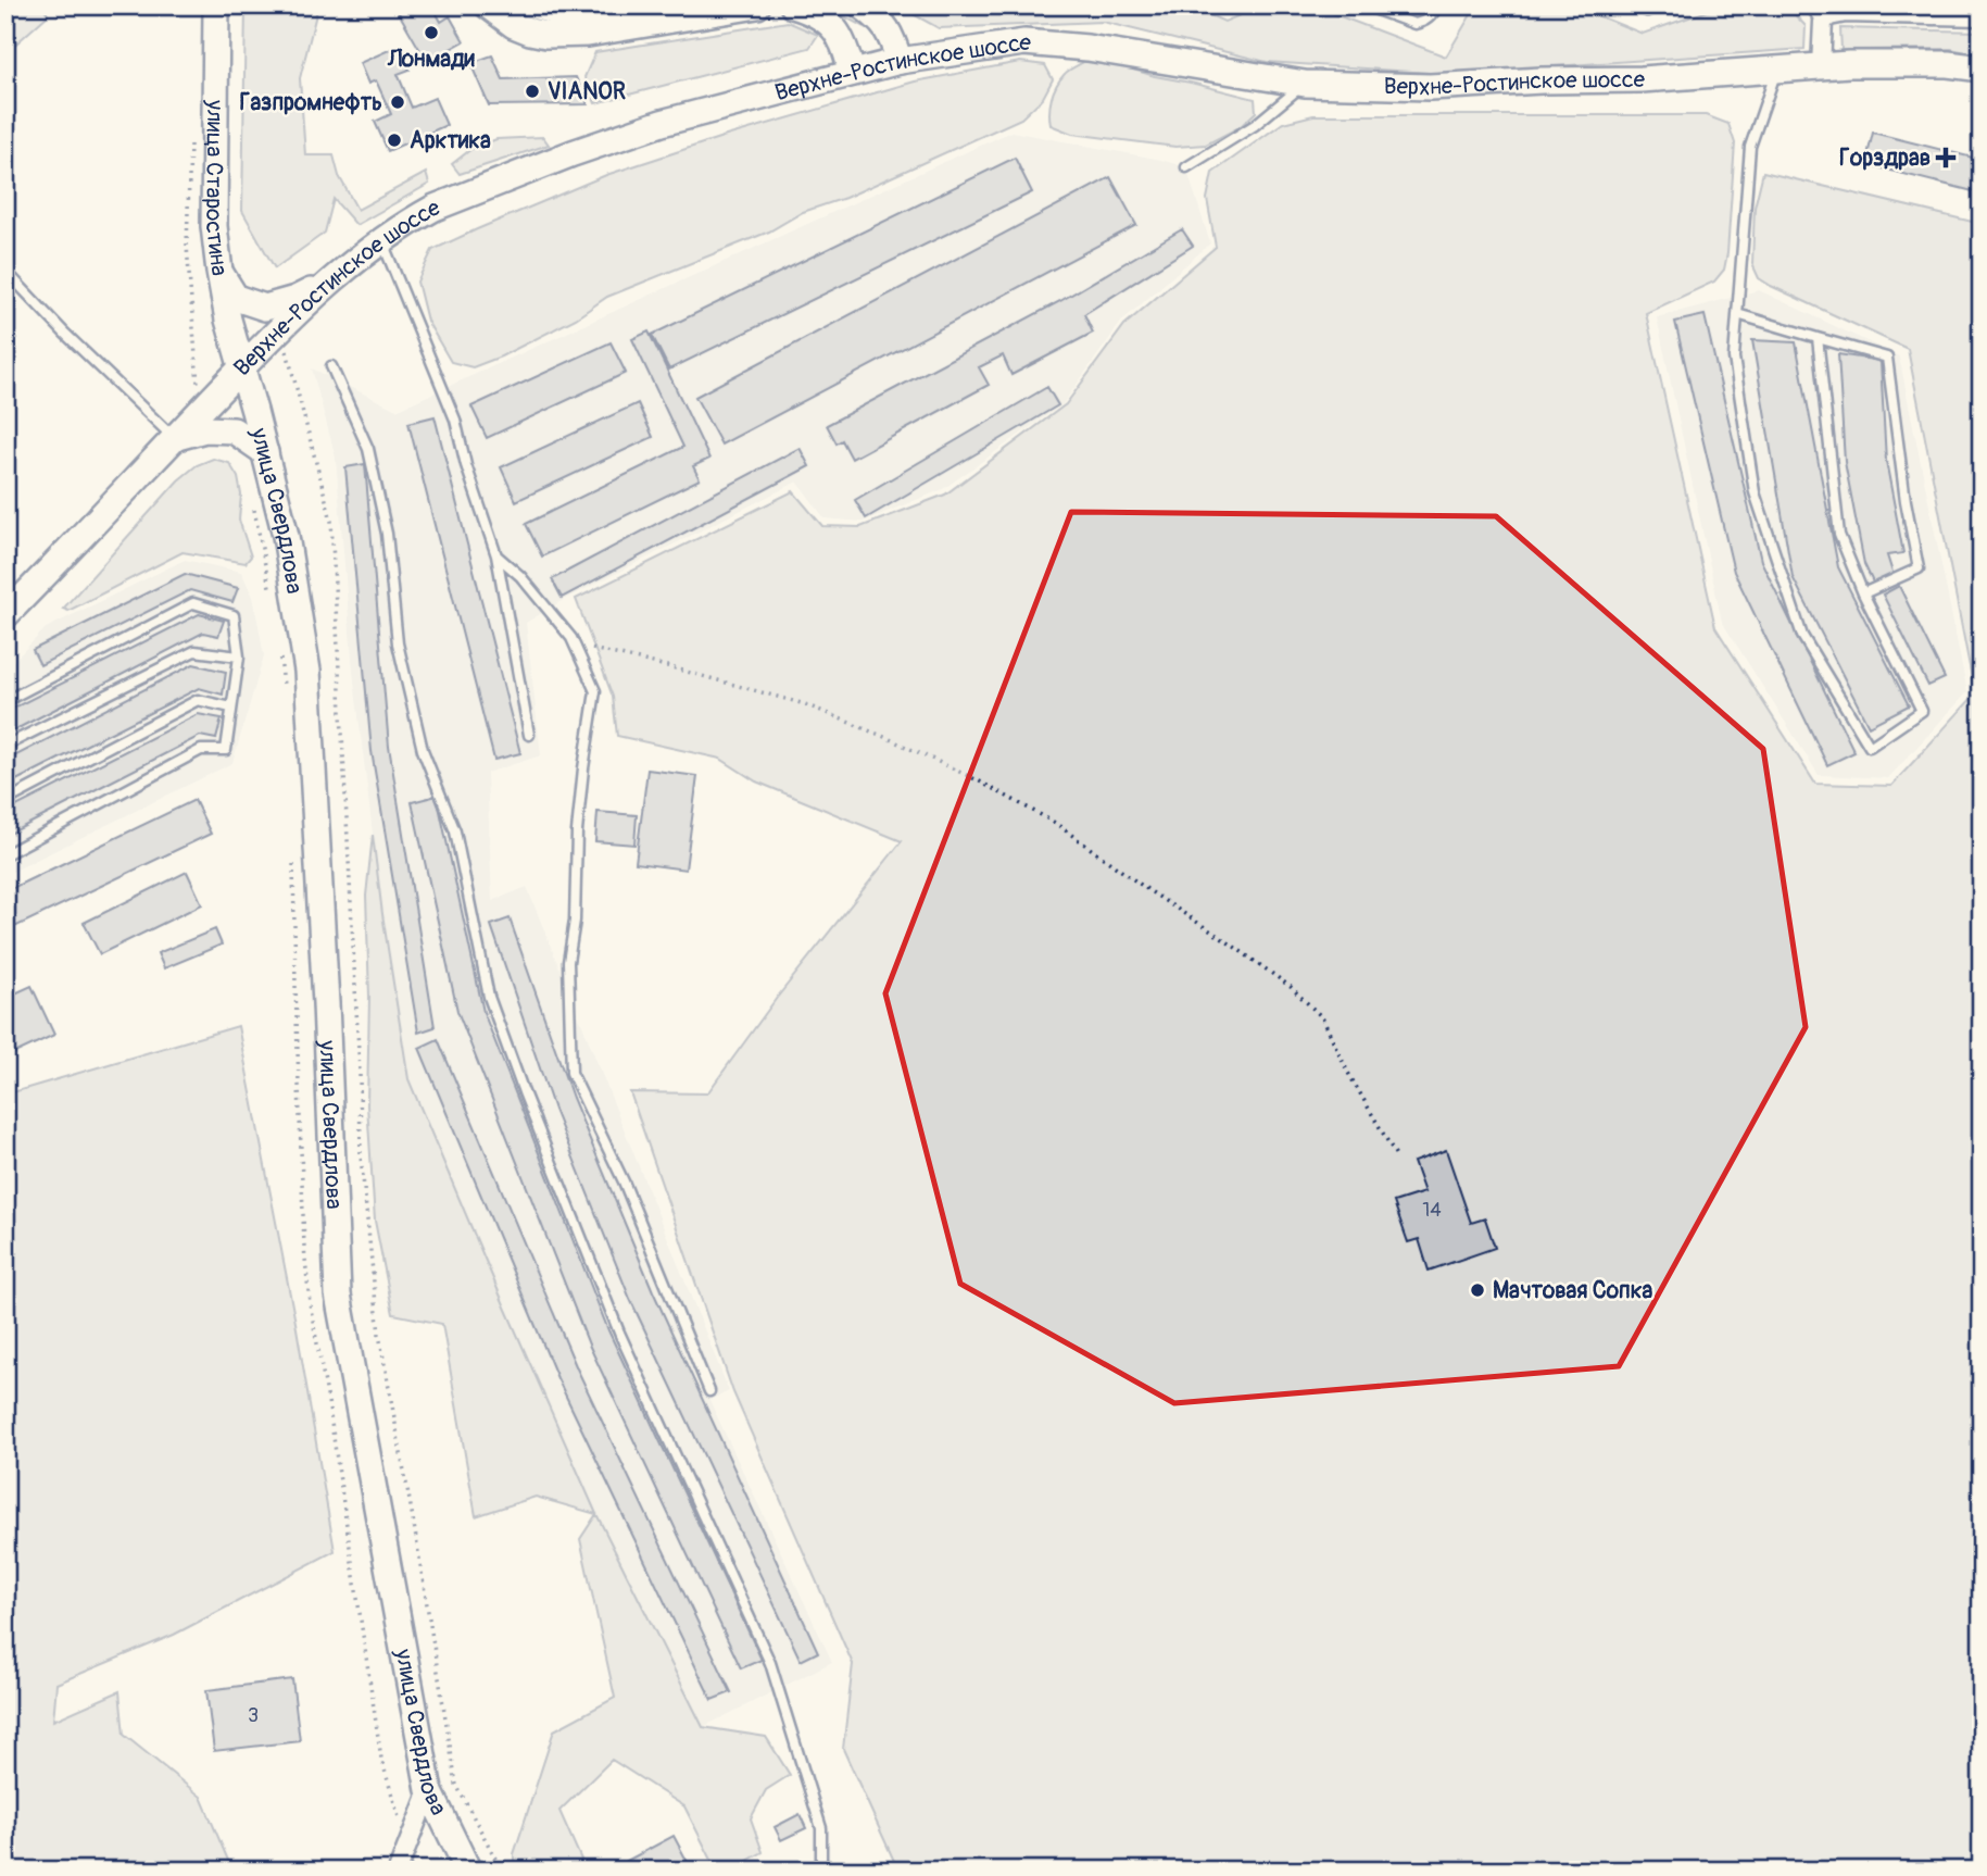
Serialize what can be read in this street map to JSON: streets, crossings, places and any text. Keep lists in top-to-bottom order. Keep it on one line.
{"streets":{"street":["Верхне-Ростинское шоссе","улица Старостина","улица Свердлова"]},"crossings":[["Верхне-Ростинское шоссе","улица Старостина"],["Верхне-Ростинское шоссе","улица Свердлова"],["улица Старостина","улица Свердлова"]],"places":{"other":["Лонмади","VIANOR","Газпромнефть","Арктика","Мачтовая Сопка"],"health":["Горздрав"]},"house_numbers":["14","3"]}
